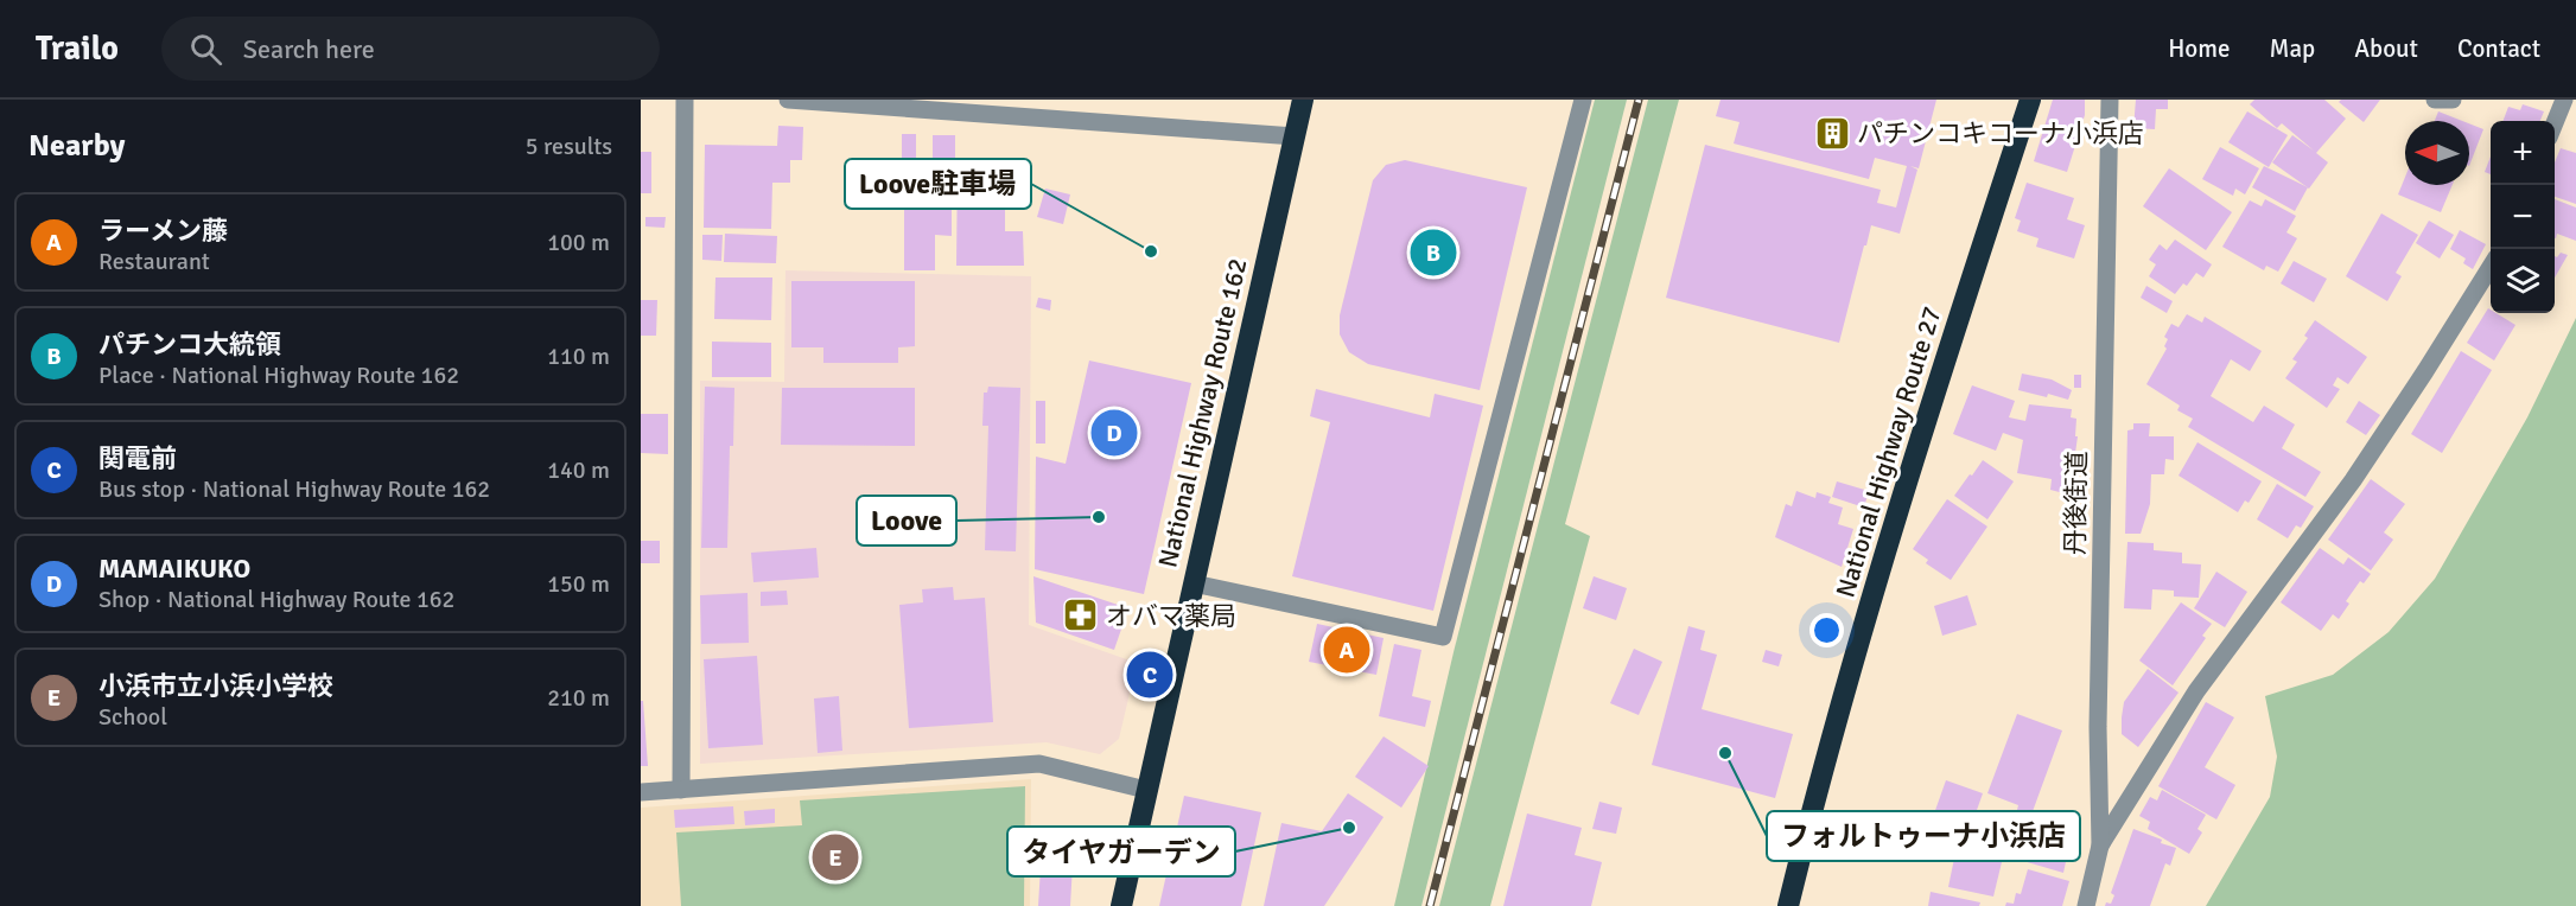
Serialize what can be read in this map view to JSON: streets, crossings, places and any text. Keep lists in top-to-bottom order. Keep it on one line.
{"streets":{"highway":["National Highway Route 162","National Highway Route 27"],"street":["丹後街道"]},"places":{"building":["パチンコキコーナ小浜店"],"other":["Loove駐車場","Loove","フォルトゥーナ小浜店","タイヤガーデン"],"pharmacy":["オバマ薬局"]},"north":"left","page":{"header":"Trailo","search":"Search here","nav":["Home","Map","About","Contact"],"heading":["Nearby","5 results"],"map_buttons":["+","−"],"list":[{"mark":"A","name":"ラーメン藤","note":"Restaurant","value":"100 m"},{"mark":"B","name":"パチンコ大統領","note":"Place · National Highway Route 162","value":"110 m"},{"mark":"C","name":"関電前","note":"Bus stop · National Highway Route 162","value":"140 m"},{"mark":"D","name":"MAMAIKUKO","note":"Shop · National Highway Route 162","value":"150 m"},{"mark":"E","name":"小浜市立小浜小学校","note":"School","value":"210 m"}],"pins":["B","D","A","C","E"]}}
